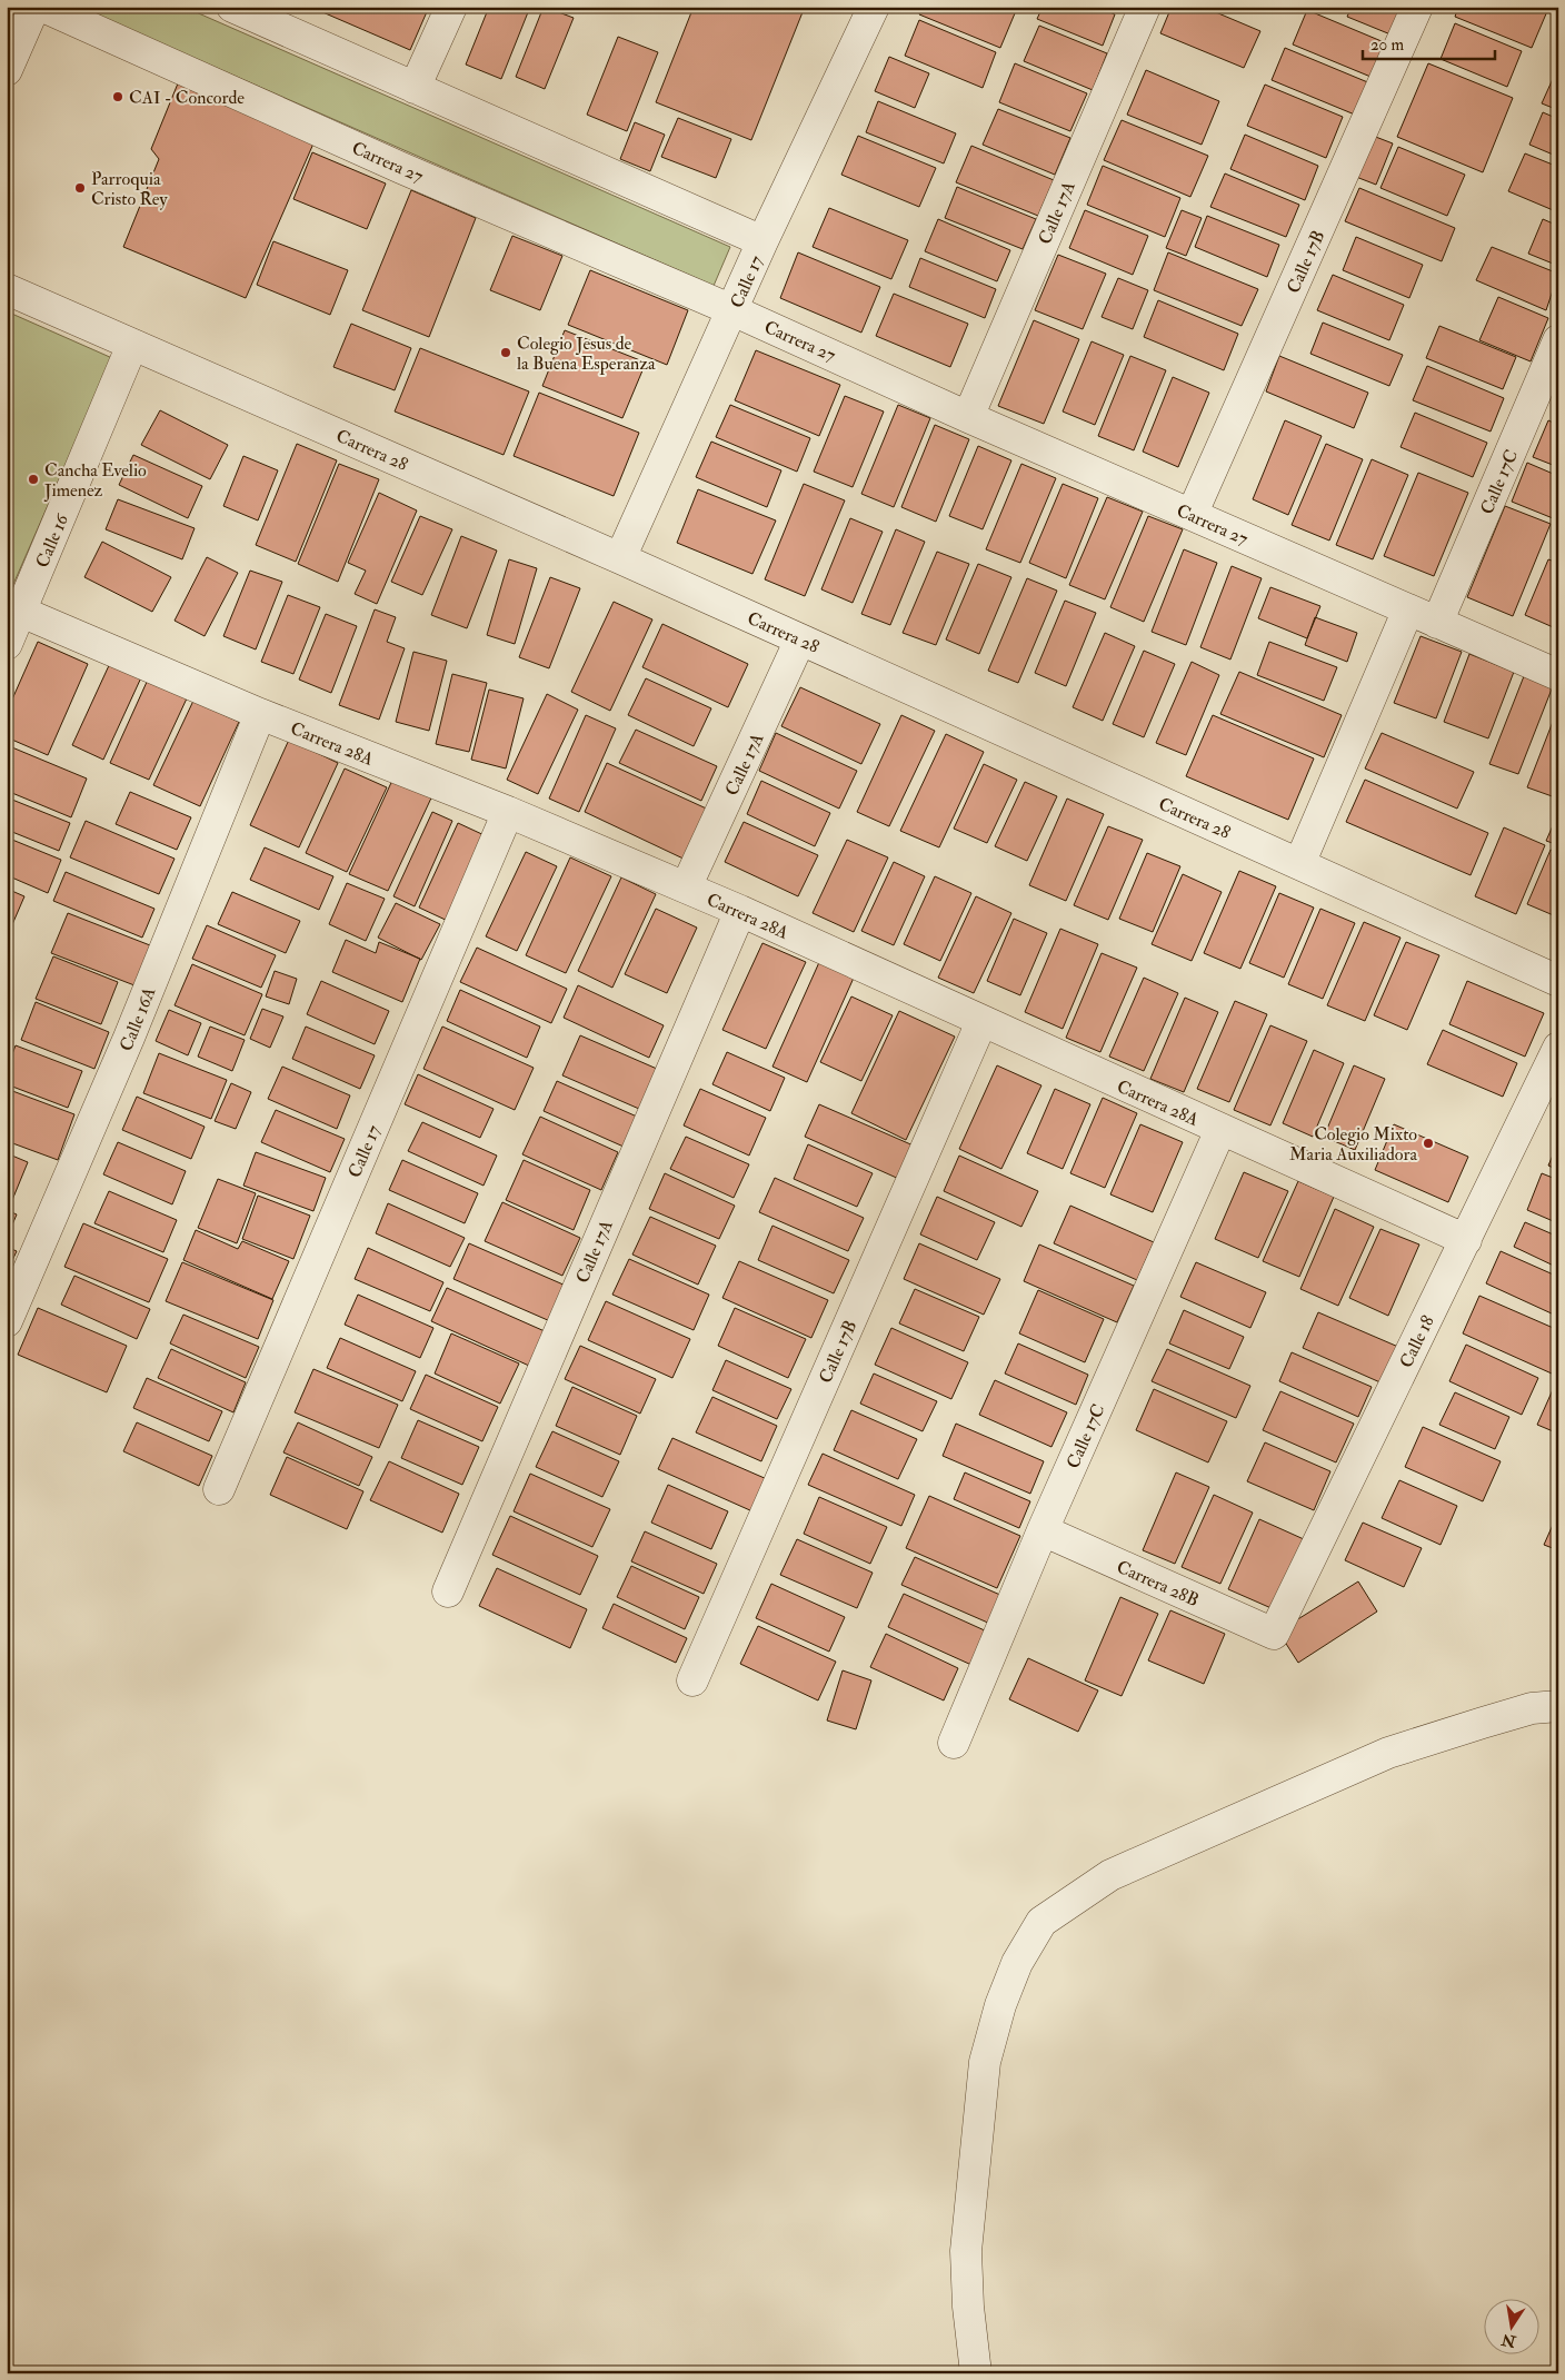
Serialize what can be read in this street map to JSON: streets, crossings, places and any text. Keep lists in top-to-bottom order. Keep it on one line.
{"streets":{"street":["Carrera 27","Calle 17A","Calle 17B","Calle 17","Carrera 28","Calle 17C","Calle 16","Carrera 28A","Calle 16A","Calle 18","Carrera 28B"]},"crossings":[["Carrera 27","Calle 17A"],["Carrera 27","Calle 17B"],["Carrera 27","Calle 17"],["Carrera 27","Calle 17C"],["Calle 17A","Carrera 28"],["Calle 17A","Carrera 28A"],["Calle 17B","Carrera 28A"],["Calle 17","Carrera 28"],["Calle 17","Carrera 28A"],["Carrera 28","Calle 16"],["Calle 17C","Carrera 28A"],["Calle 17C","Carrera 28B"],["Calle 16","Carrera 28A"],["Carrera 28A","Calle 16A"],["Carrera 28A","Calle 18"],["Calle 18","Carrera 28B"]],"places":["CAI - Concorde","Parroquia Cristo Rey","Colegio Jesus de la Buena Esperanza","Cancha Evelio Jimenez","Colegio Mixto Maria Auxiliadora"],"scale_bar":"20 m","north":"bottom"}
